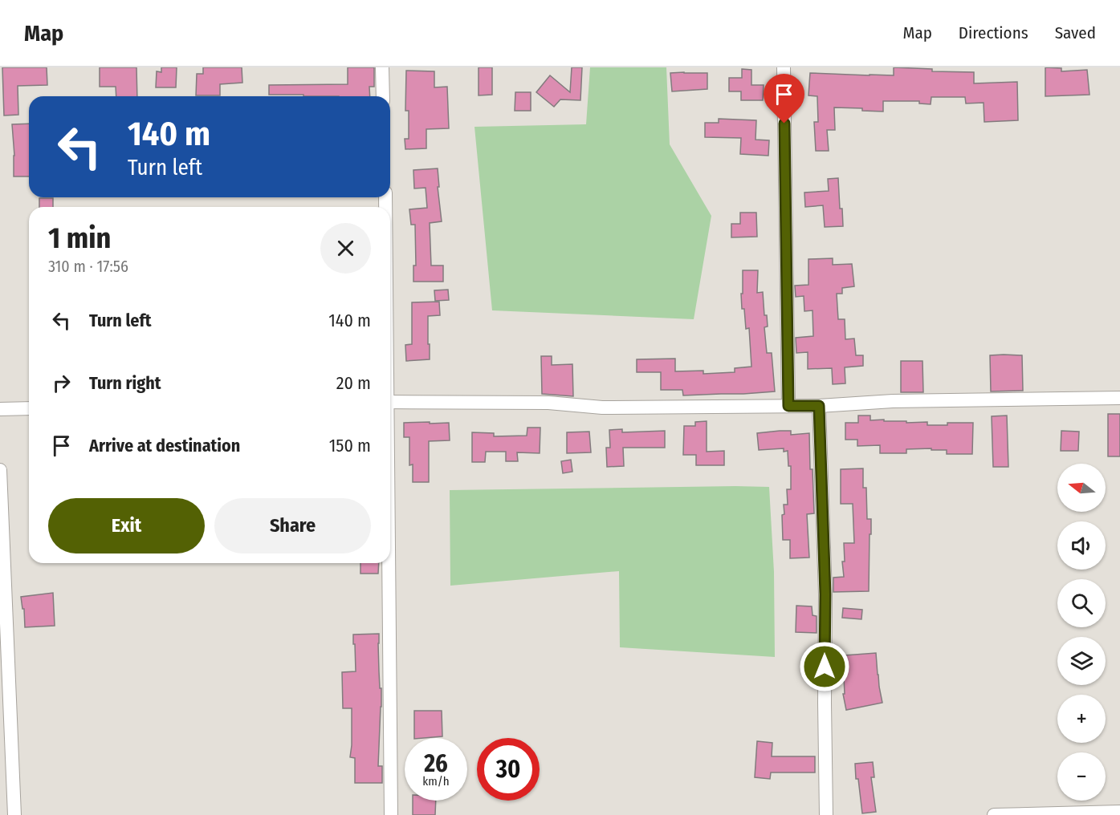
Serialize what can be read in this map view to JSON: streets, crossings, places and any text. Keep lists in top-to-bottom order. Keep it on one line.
{"north":"left","page":{"header":"Map","nav":["Map","Directions","Saved"],"turn":["140 m","Turn left"],"heading":["1 min","310 m · 17:56"],"list":[{"name":"Turn left","value":"140 m"},{"name":"Turn right","value":"20 m"},{"name":"Arrive at destination","value":"150 m"}],"map_buttons":["+","−"],"buttons":["Exit","Share"],"speed":"26 km/h","limit":"30"}}
